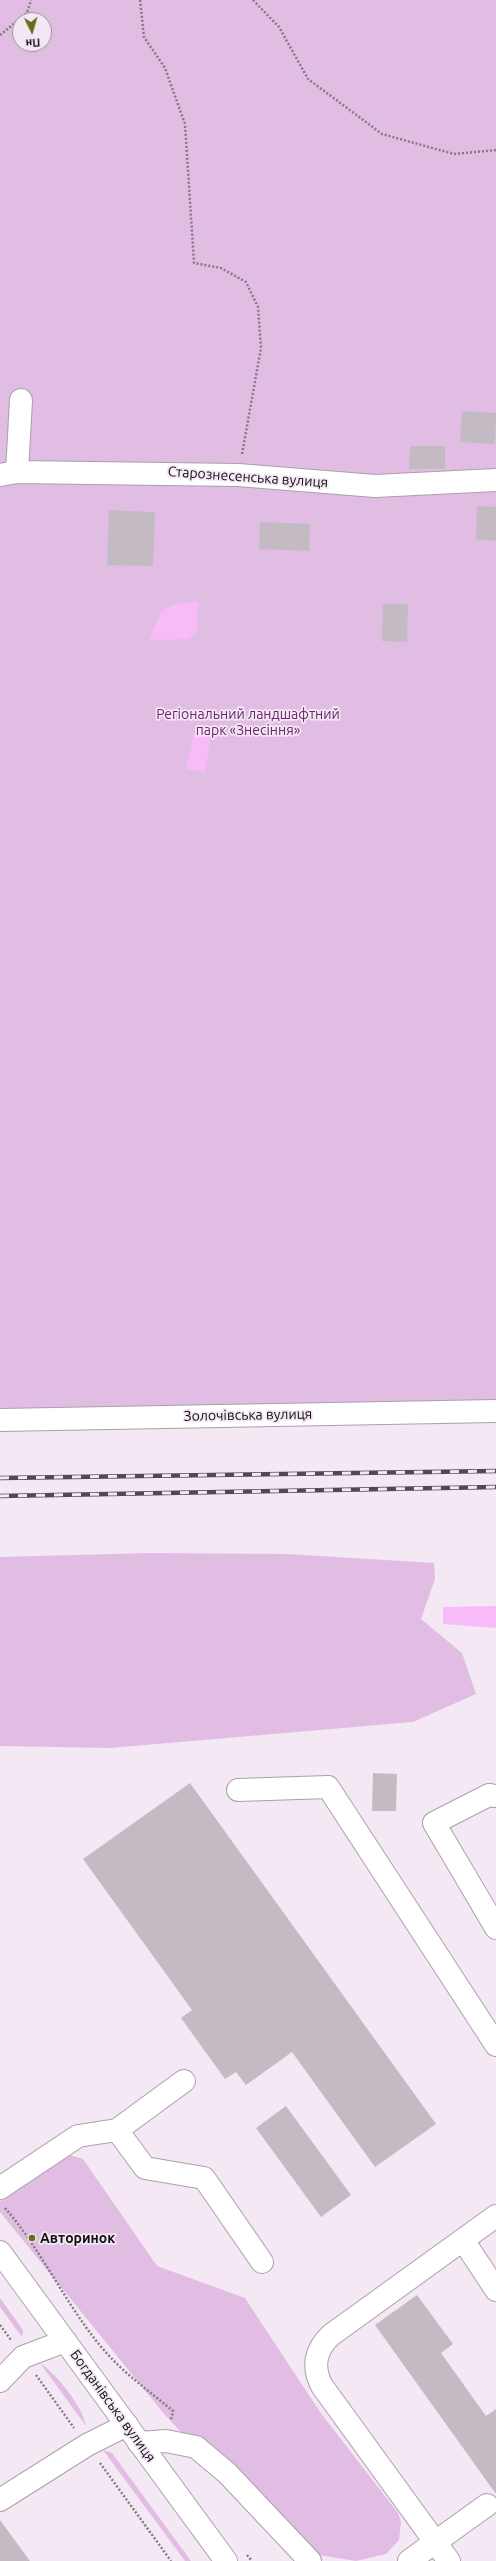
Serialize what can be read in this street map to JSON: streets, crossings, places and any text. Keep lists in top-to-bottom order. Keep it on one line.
{"streets":{"street":["Старознесенська вулиця","Золочівська вулиця","Богданівська вулиця"]},"parks":["Регіональний ландшафтний парк «Знесіння»"],"places":["Авторинок"],"north":"bottom"}
